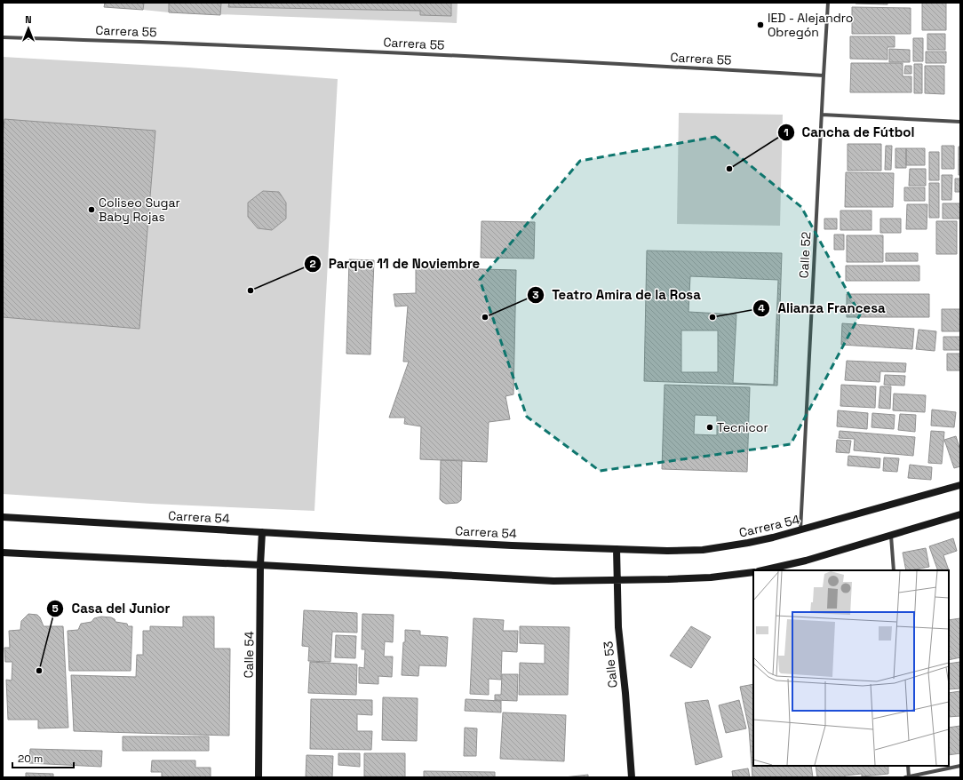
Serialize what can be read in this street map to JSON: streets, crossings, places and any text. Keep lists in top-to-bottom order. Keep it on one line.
{"streets":{"main road":["Carrera 54","Calle 54","Calle 53"],"street":["Carrera 55","Calle 52"]},"crossings":[["Carrera 55","Calle 52"],["Calle 52","Carrera 54"],["Carrera 54","Calle 54"],["Carrera 54","Calle 53"]],"places":["IED - Alejandro Obregón","Cancha de Fútbol","Coliseo Sugar Baby Rojas","Parque 11 de Noviembre","Teatro Amira de la Rosa","Alianza Francesa","Tecnicor","Casa del Junior"],"scale_bar":"20 m","north":"top"}
